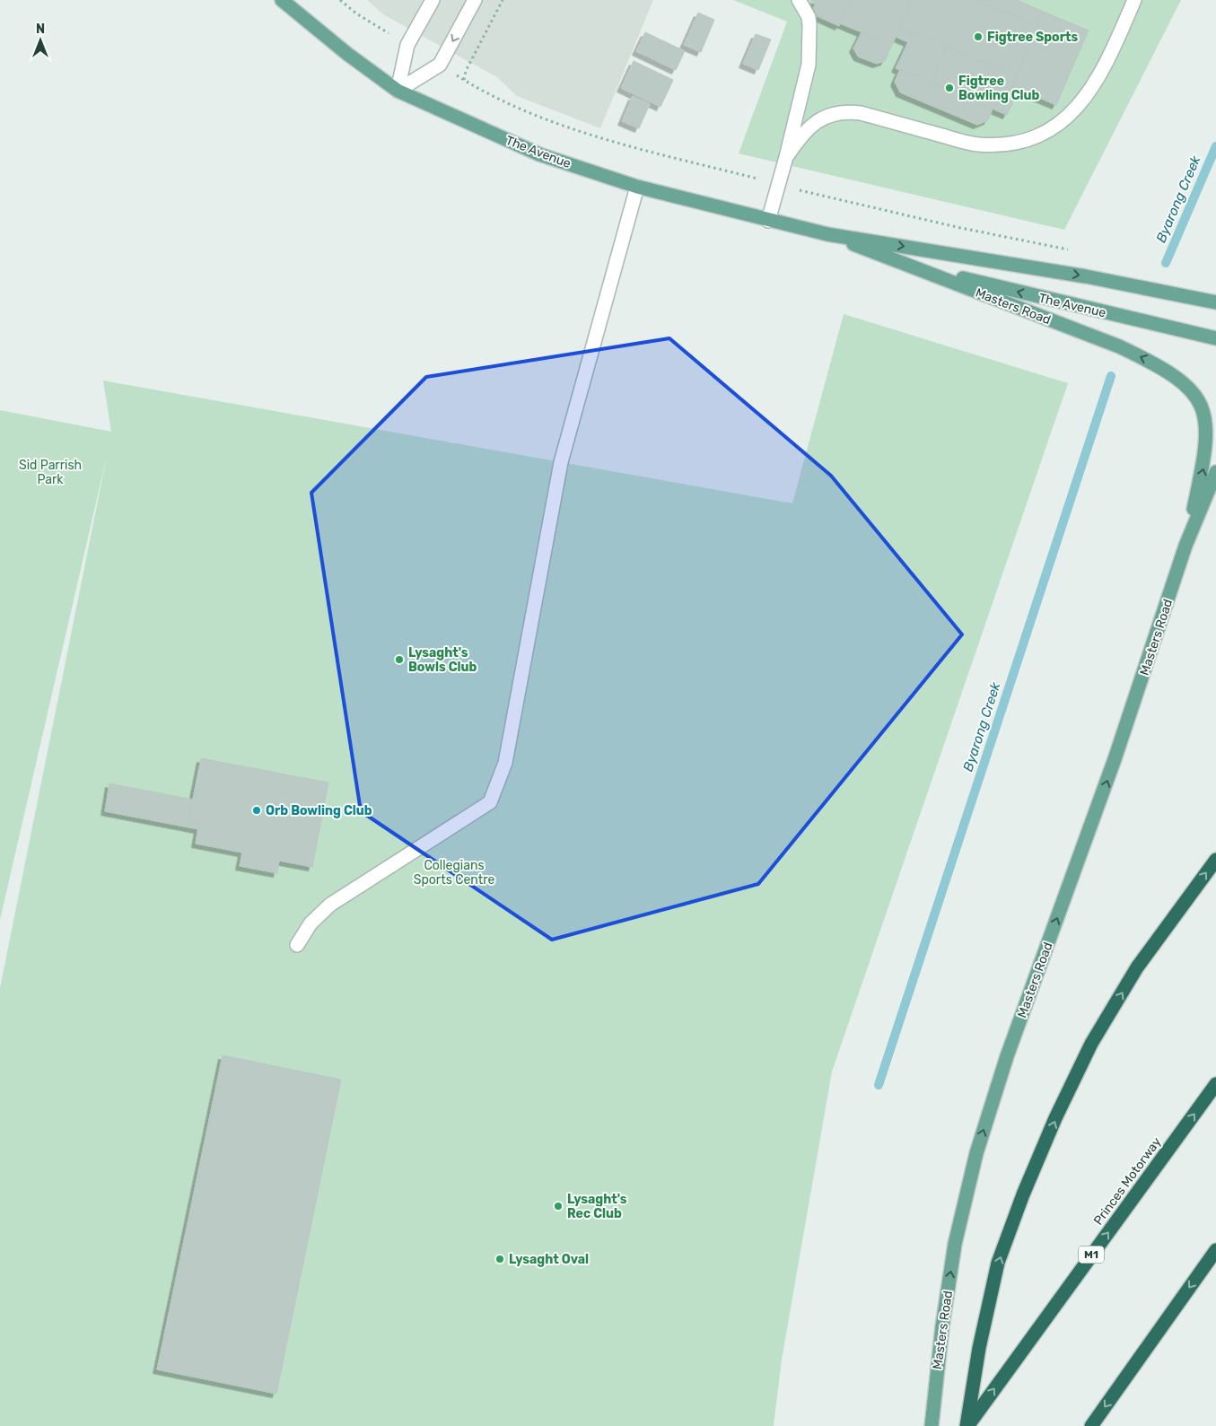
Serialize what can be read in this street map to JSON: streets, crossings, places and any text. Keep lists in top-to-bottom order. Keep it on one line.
{"streets":{"highway":["Princes Motorway","M1"],"main road":["The Avenue","Masters Road"]},"crossings":[["The Avenue","Masters Road"]],"one_way":["Masters Road"],"water":["Byarong Creek"],"parks":["Sid Parrish Park","Collegians Sports Centre"],"places":["Figtree Sports","Figtree Bowling Club","Lysaght's Bowls Club","Orb Bowling Club","Lysaght's Rec Club","Lysaght Oval"],"north":"top"}
